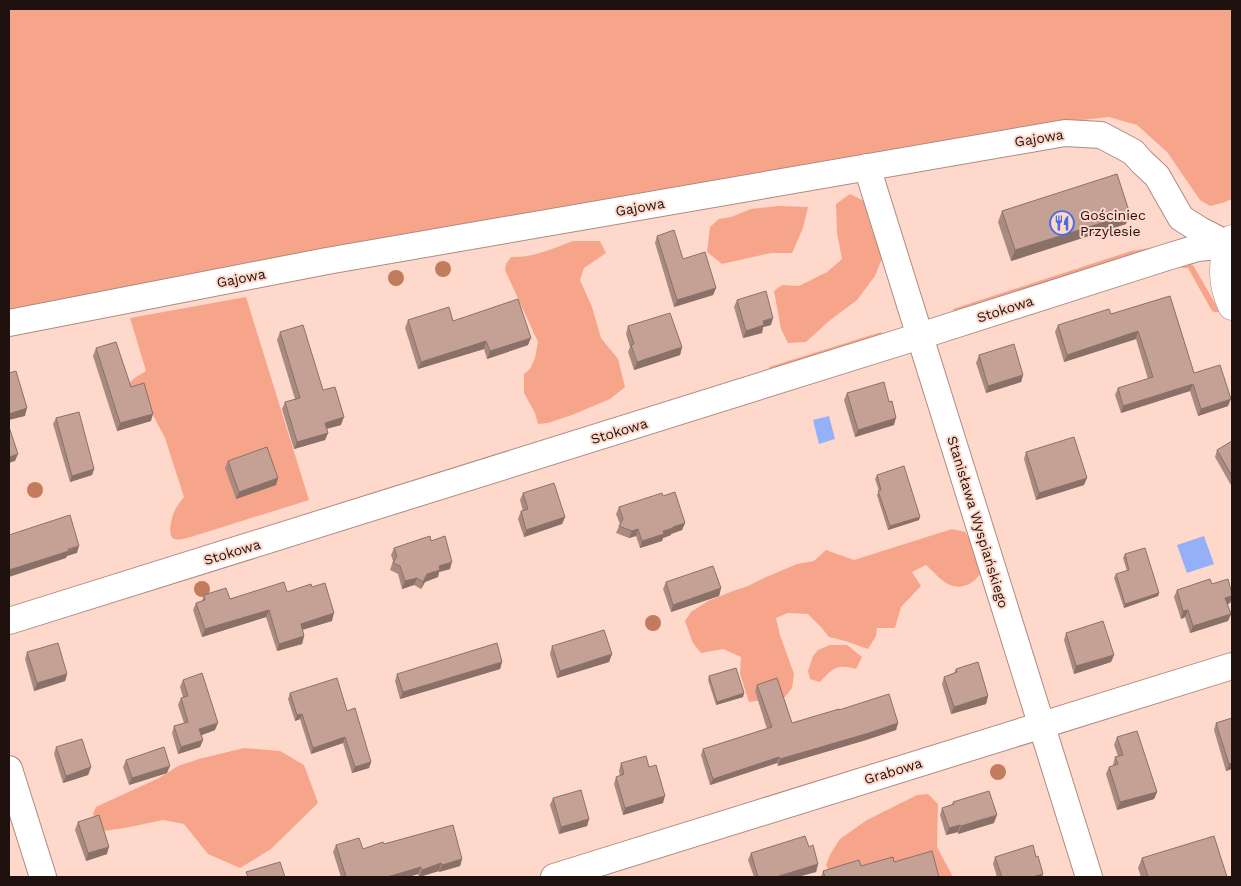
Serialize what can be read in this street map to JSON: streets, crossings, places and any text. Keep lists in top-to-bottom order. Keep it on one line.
{"streets":{"street":["Gajowa","Stokowa","Stanisława Wyspiańskiego","Grabowa"]},"crossings":[["Gajowa","Stokowa"],["Gajowa","Stanisława Wyspiańskiego"],["Stokowa","Stanisława Wyspiańskiego"],["Stanisława Wyspiańskiego","Grabowa"]],"places":{"restaurant":["Gościniec Przylesie"]}}
